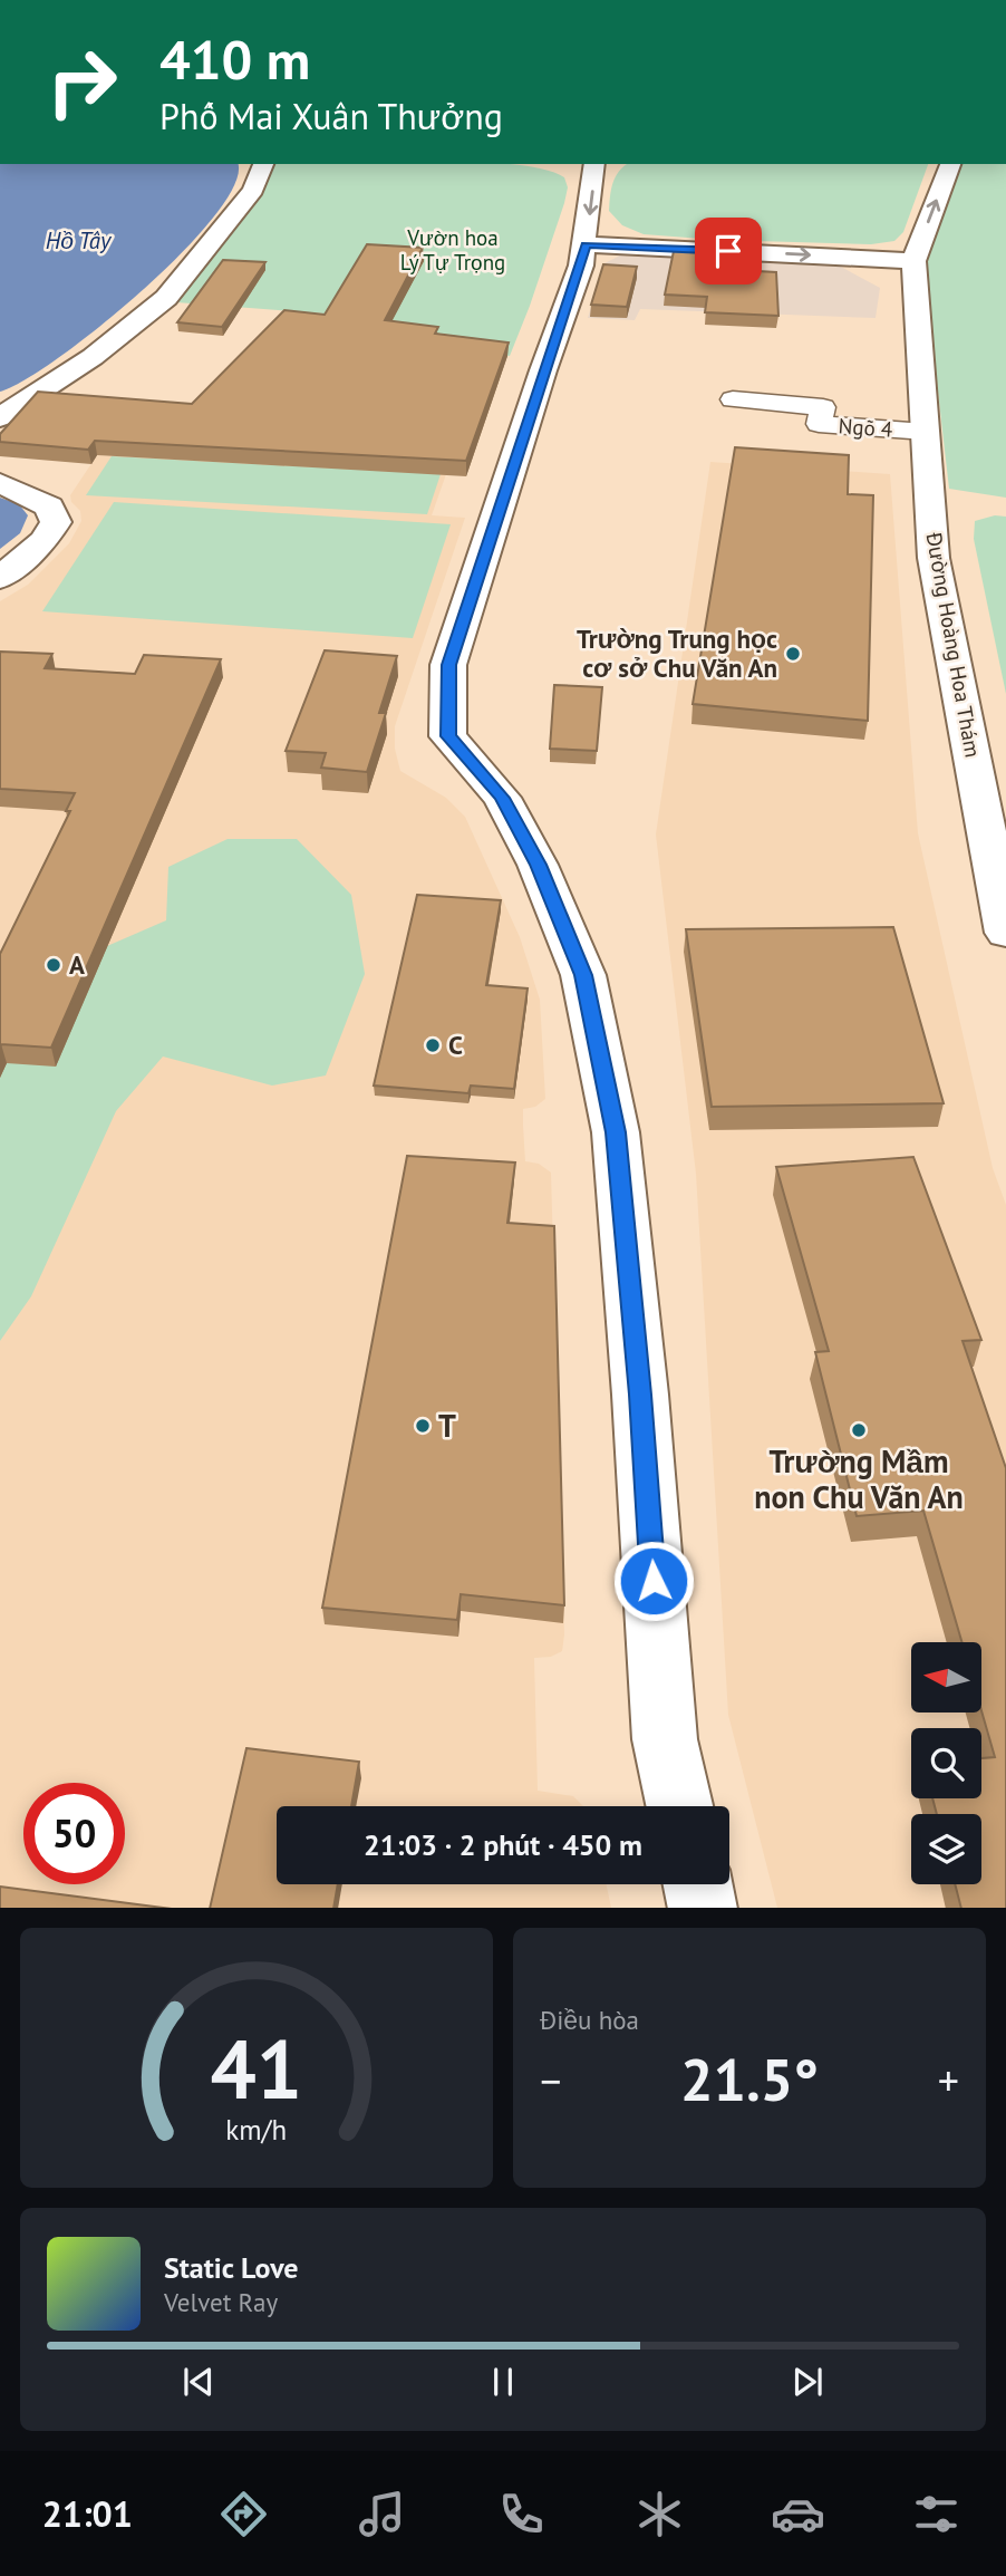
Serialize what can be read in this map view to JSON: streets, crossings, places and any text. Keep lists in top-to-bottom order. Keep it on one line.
{"streets":{"main road":["Đường Hoàng Hoa Thám"],"street":["Ngõ 4"]},"crossings":[["Ngõ 4","Đường Hoàng Hoa Thám"]],"water":["Hồ Tây"],"parks":["Vườn hoa Lý Tự Trọng"],"places":["Trường Trung học cơ sở Chu Văn An","A","C","T","Trường Mầm non Chu Văn An"],"north":"left","page":{"turn":["410 m","Phố Mai Xuân Thưởng"],"limit":"50","trip":"21:03 · 2 phút · 450 m","tile":"Điều hòa","heat":["−","21.5°","+"],"song":["Static Love","Velvet Ray"],"tabs":"21:01","gauge":["41","km/h"]}}
